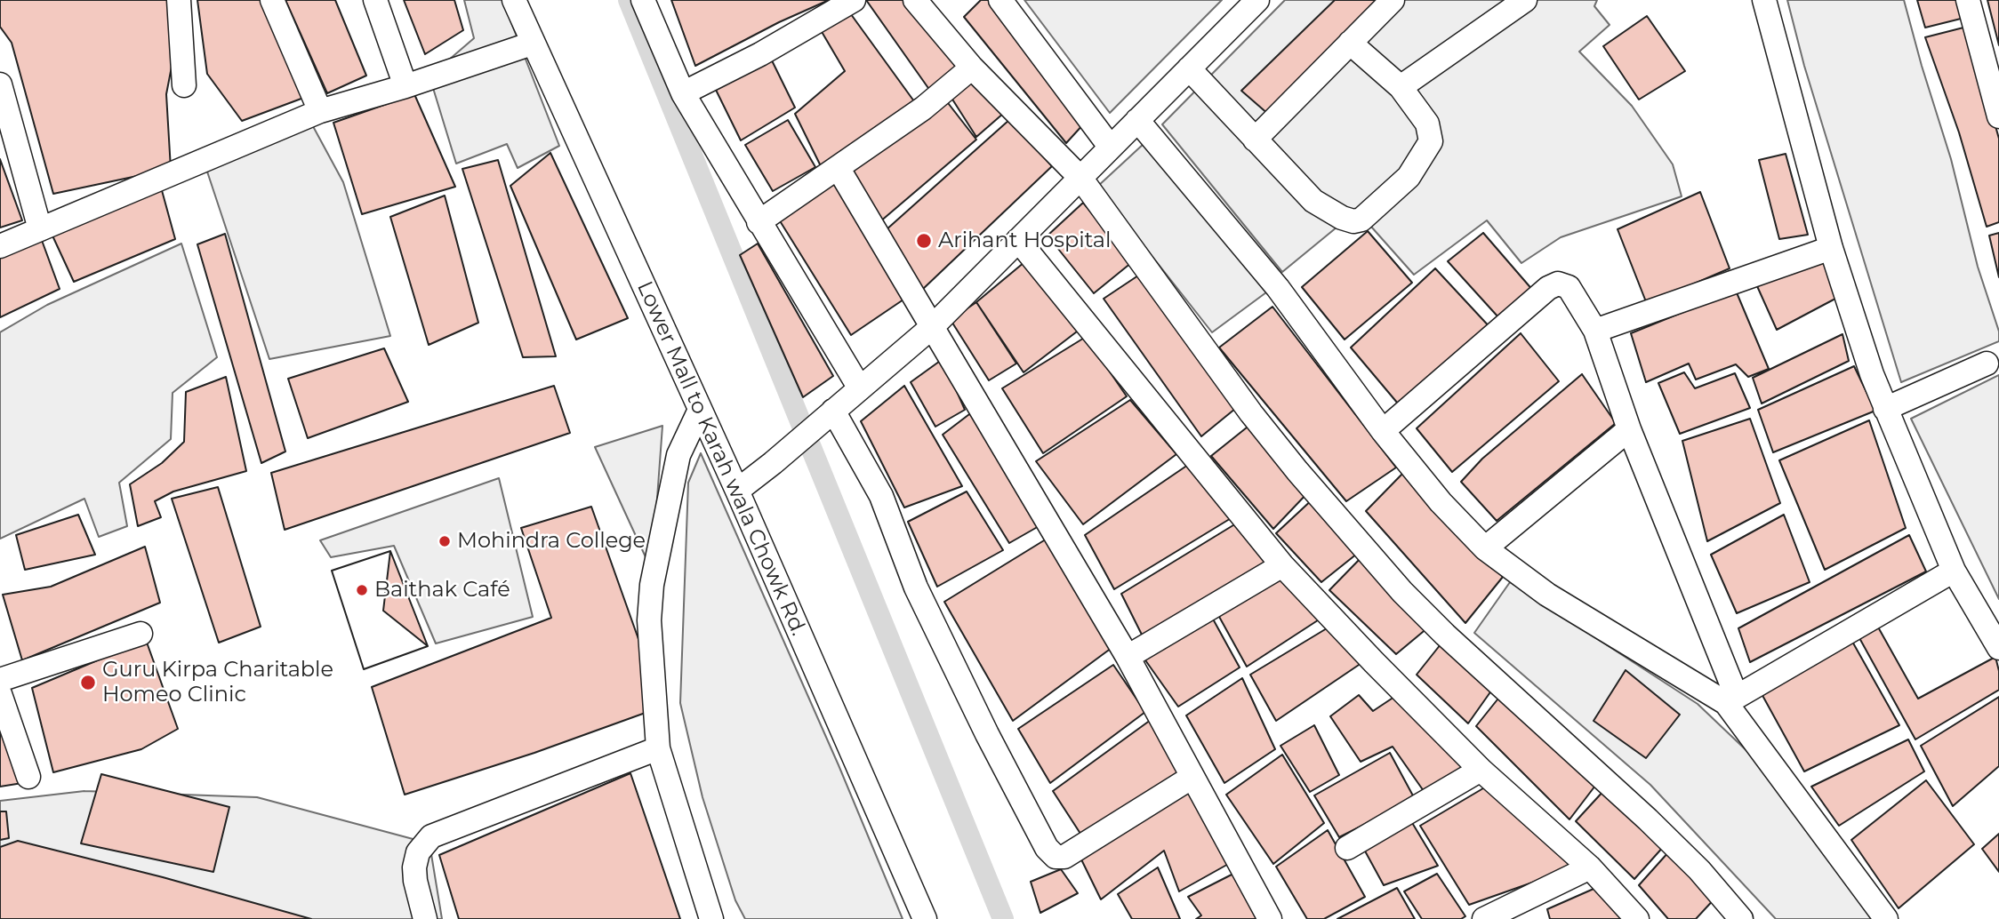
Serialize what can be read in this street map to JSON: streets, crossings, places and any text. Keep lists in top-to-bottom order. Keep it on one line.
{"streets":{"street":["Lower Mall to Karah wala Chowk Rd."]},"places":["Arihant Hospital","Mohindra College","Baithak Café","Guru Kirpa Charitable Homeo Clinic"]}
